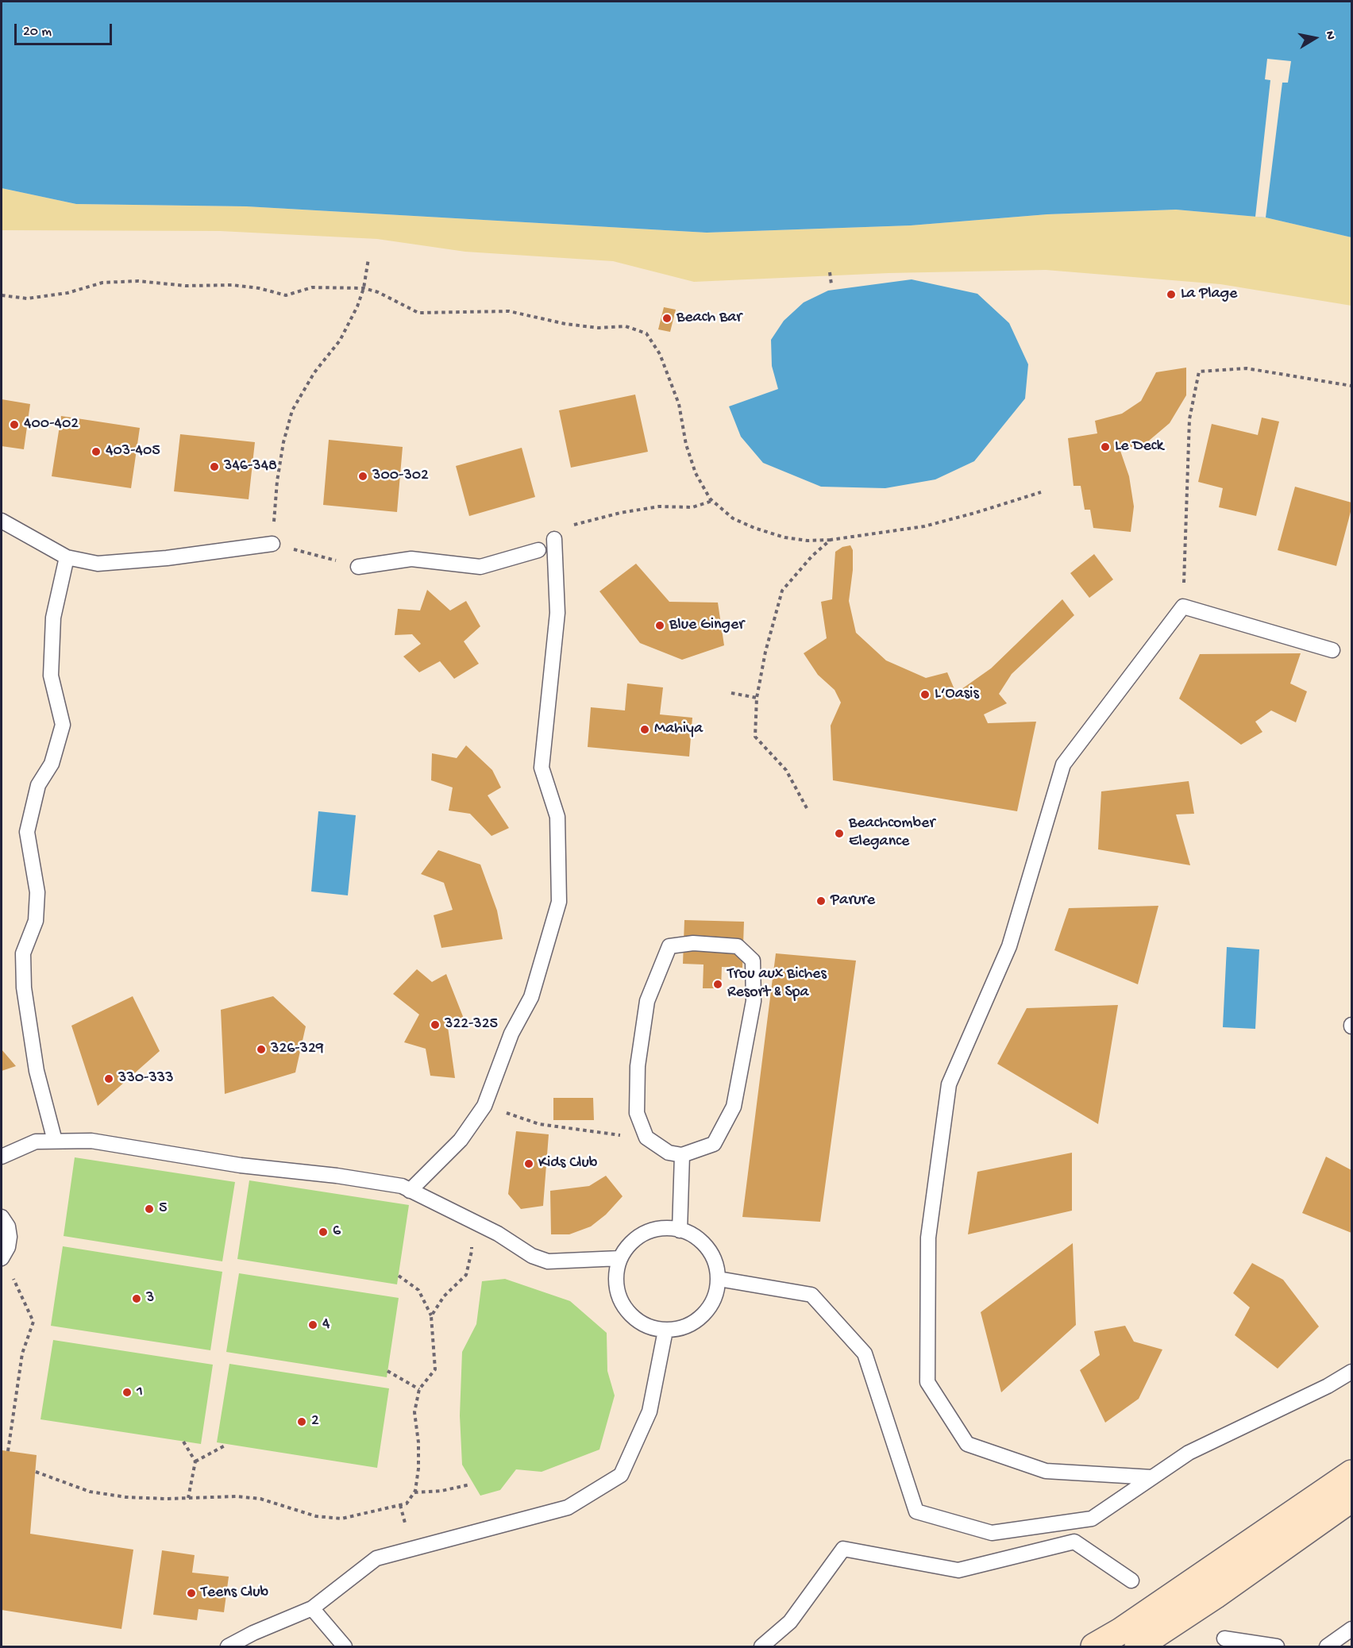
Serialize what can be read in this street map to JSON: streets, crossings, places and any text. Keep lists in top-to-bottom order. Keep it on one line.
{"places":["La Plage","Beach Bar","400-402","Le Deck","403-405","346-348","300-302","Blue Ginger","L‘Oasis","Mahiya","Beachcomber Elegance","Parure","Trou aux Biches Resort & Spa","322-325","326-329","330-333","Kids Club","5","6","3","4","1","2","Teens Club"],"scale_bar":"20 m","north":"right"}
